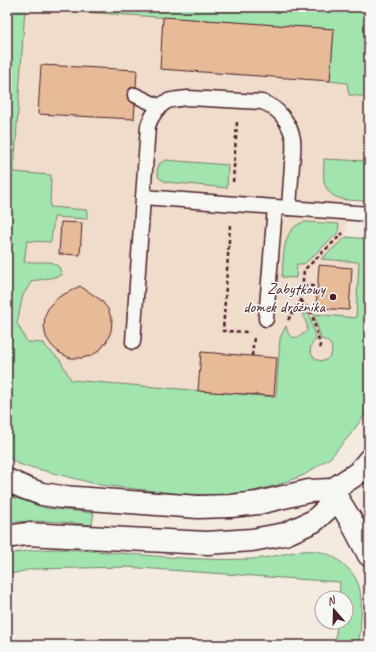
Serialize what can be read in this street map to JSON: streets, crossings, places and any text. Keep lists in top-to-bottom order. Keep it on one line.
{"places":["Zabytkowy domek dróżnika"],"north":"top"}
